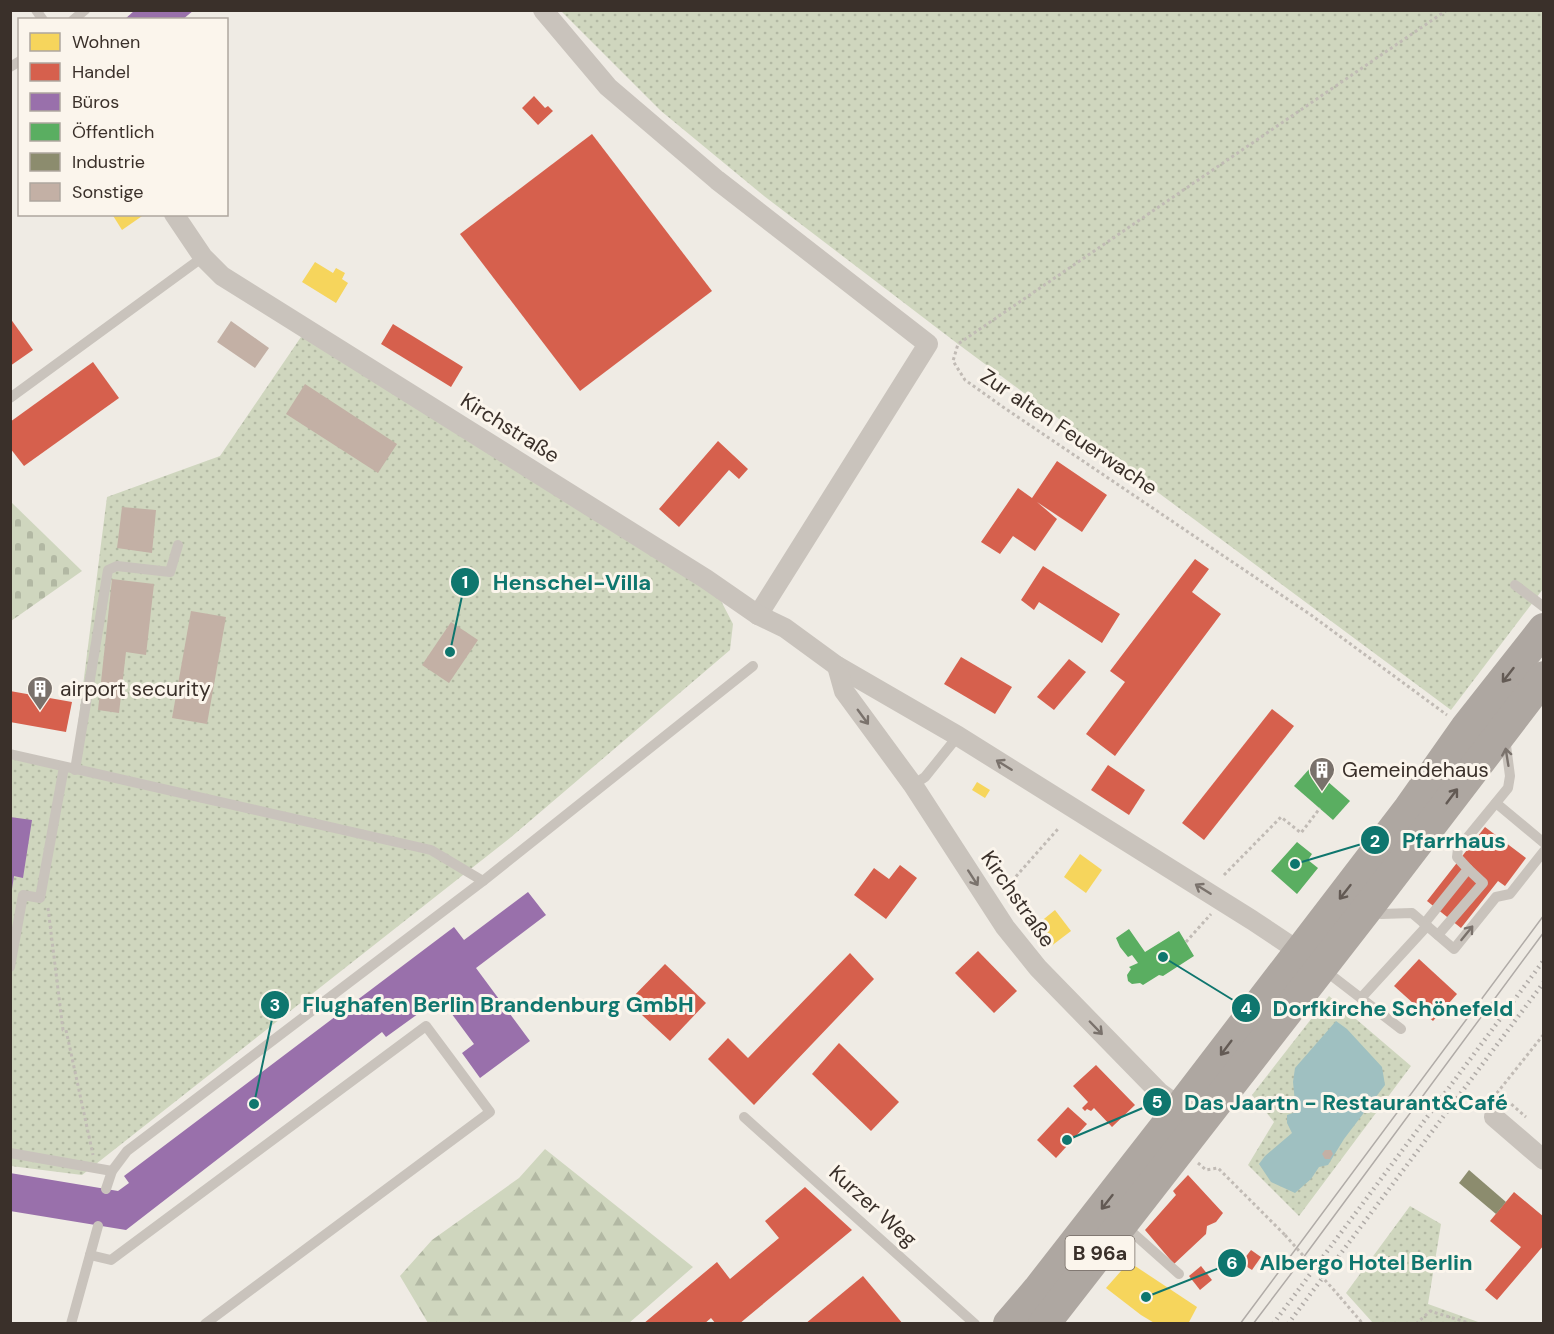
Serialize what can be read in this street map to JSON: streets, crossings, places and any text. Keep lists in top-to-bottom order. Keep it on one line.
{"streets":{"main road":["B 96a"],"street":["Kirchstraße"],"lane":["Kurzer Weg"],"path":["Zur alten Feuerwache"]},"crossings":[["Kirchstraße","B 96a"],["Zur alten Feuerwache","B 96a"]],"places":{"other":["Henschel-Villa","Pfarrhaus","Dorfkirche Schönefeld","Flughafen Berlin Brandenburg GmbH","Das Jaartn - Restaurant&Café","Albergo Hotel Berlin"],"building":["airport security","Gemeindehaus"]},"legend":["Wohnen","Handel","Büros","Öffentlich","Industrie","Sonstige"]}
